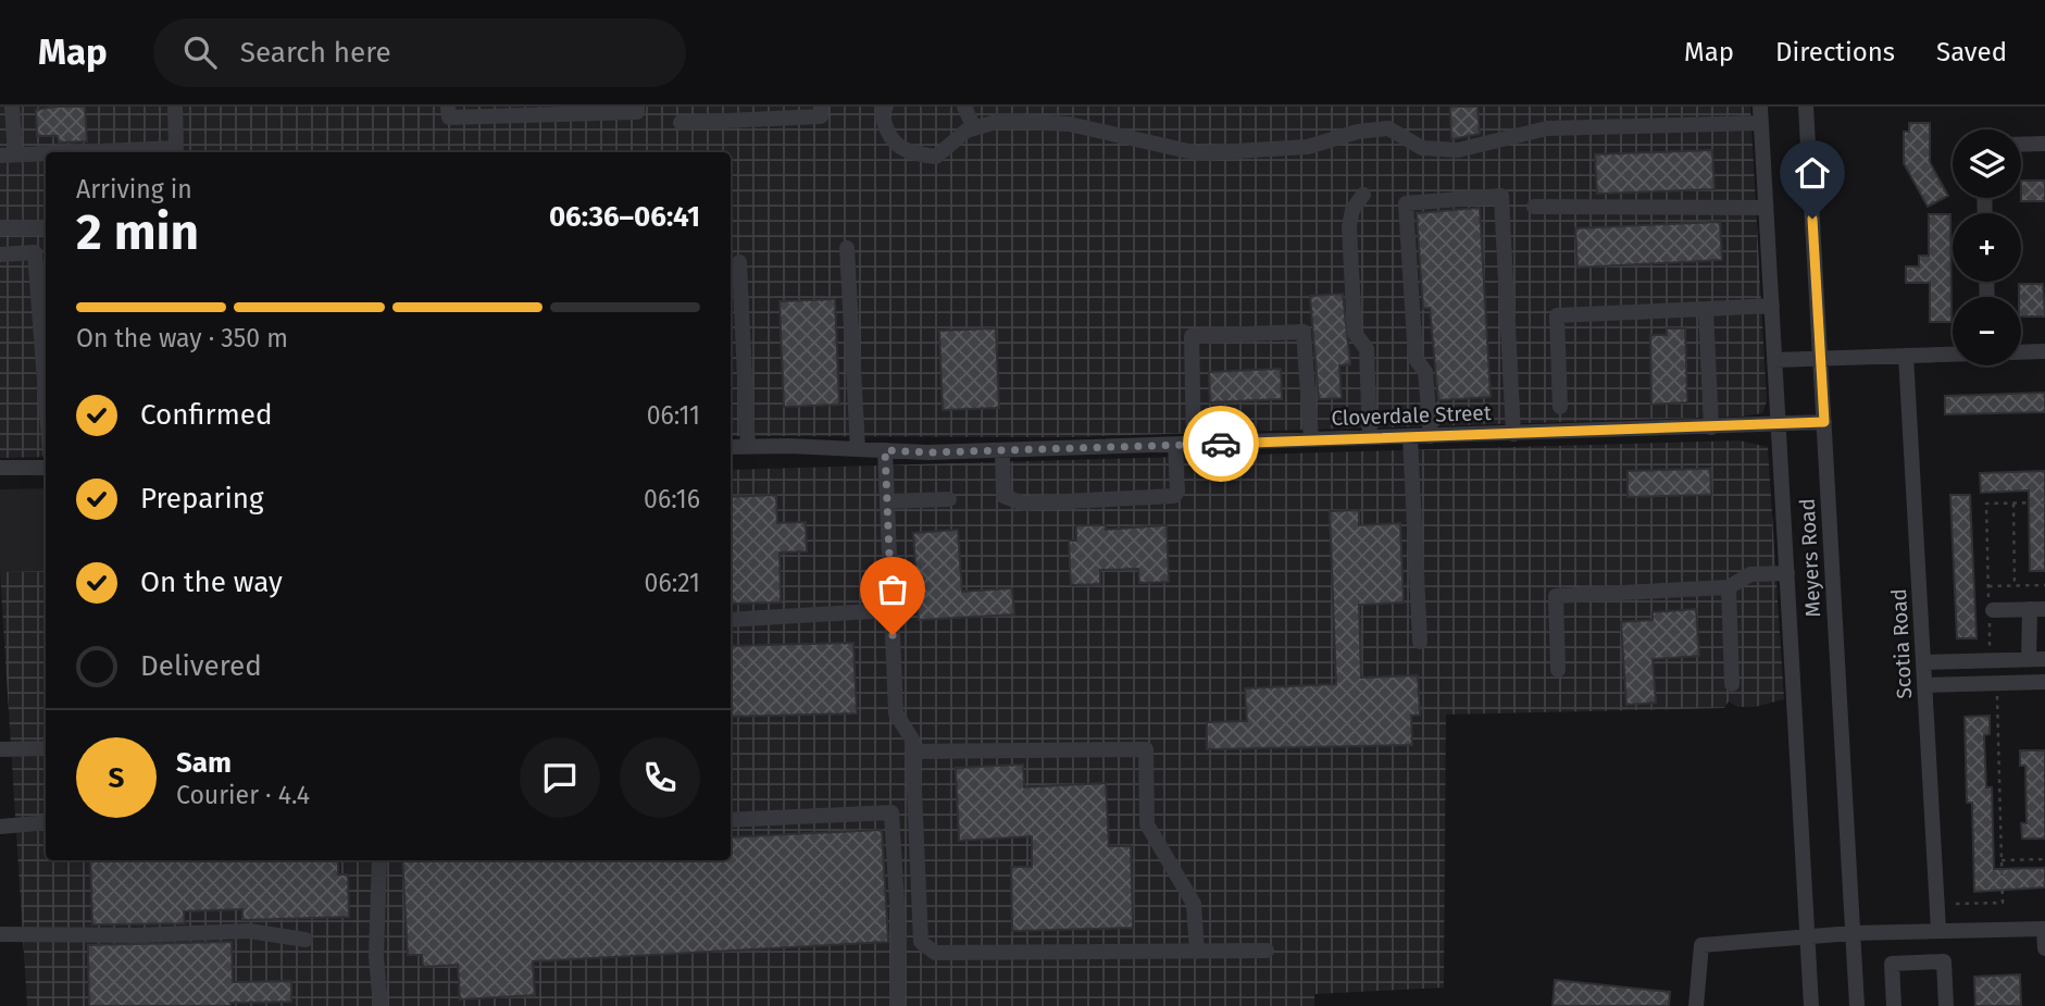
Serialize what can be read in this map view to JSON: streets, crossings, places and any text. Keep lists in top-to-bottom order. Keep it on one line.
{"streets":{"street":["Cloverdale Street","Meyers Road","Scotia Road"]},"crossings":[["Cloverdale Street","Meyers Road"]],"page":{"header":"Map","search":"Search here","nav":["Map","Directions","Saved"],"map_buttons":["+","−"],"heading":["2 min","Arriving in","06:36–06:41"],"panel":["Sam","Courier · 4.4"],"bar":"On the way · 350 m","list":[["Confirmed","06:11"],["Preparing","06:16"],["On the way","06:21"],"Delivered"],"round":"S"}}
